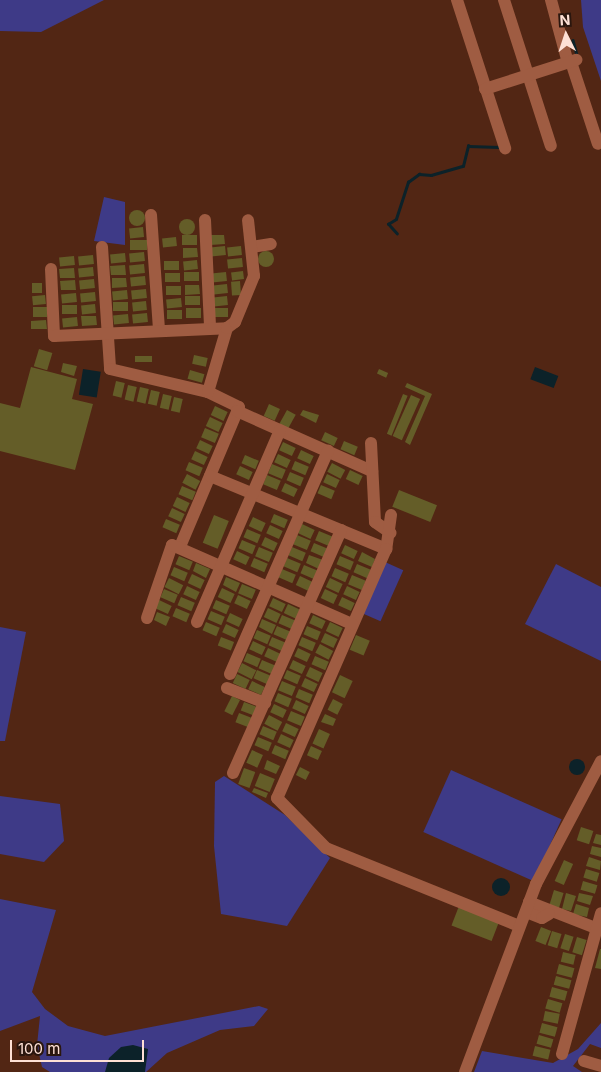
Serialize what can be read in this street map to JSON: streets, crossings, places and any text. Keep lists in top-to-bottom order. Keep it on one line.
{"scale_bar":"100 m","north":"top"}
